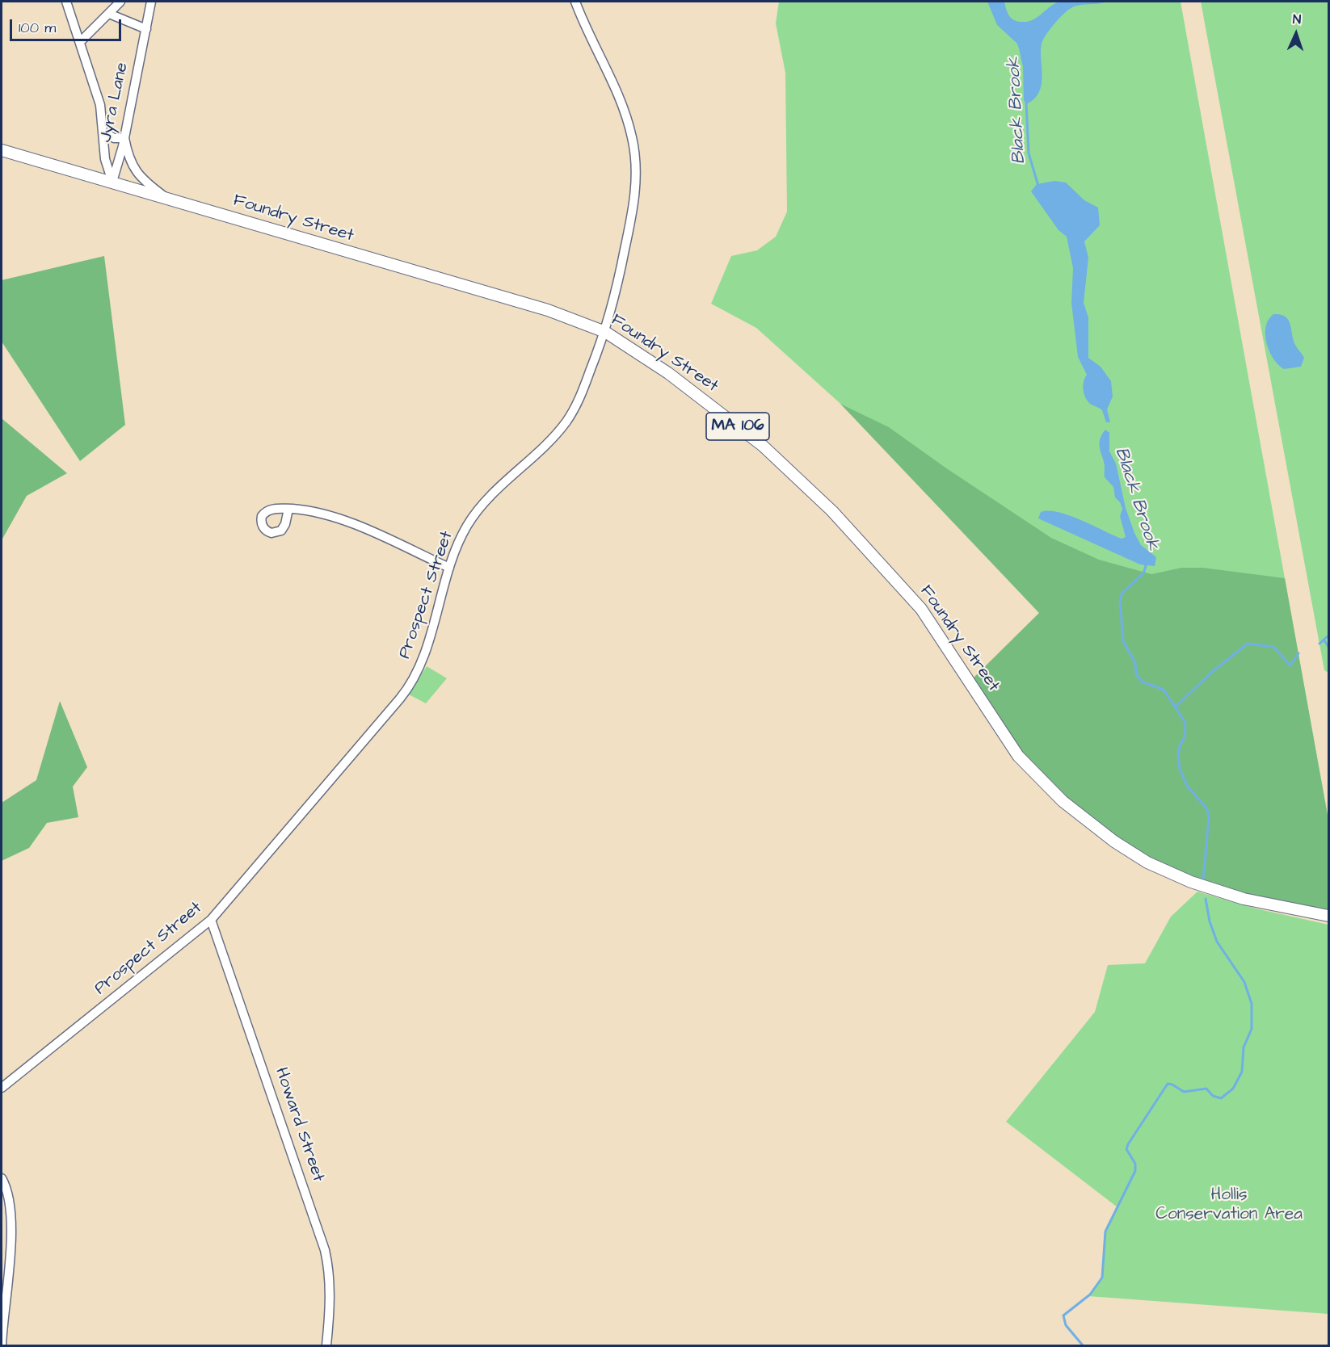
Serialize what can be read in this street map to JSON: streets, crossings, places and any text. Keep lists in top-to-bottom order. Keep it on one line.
{"streets":{"main road":["Foundry Street","MA 106"],"street":["Jyra Lane","Prospect Street","Howard Street"]},"crossings":[["Jyra Lane","Foundry Street"],["Foundry Street","Prospect Street"],["Prospect Street","Howard Street"]],"water":["Black Brook"],"parks":["Hollis Conservation Area"],"scale_bar":"100 m","north":"top"}
